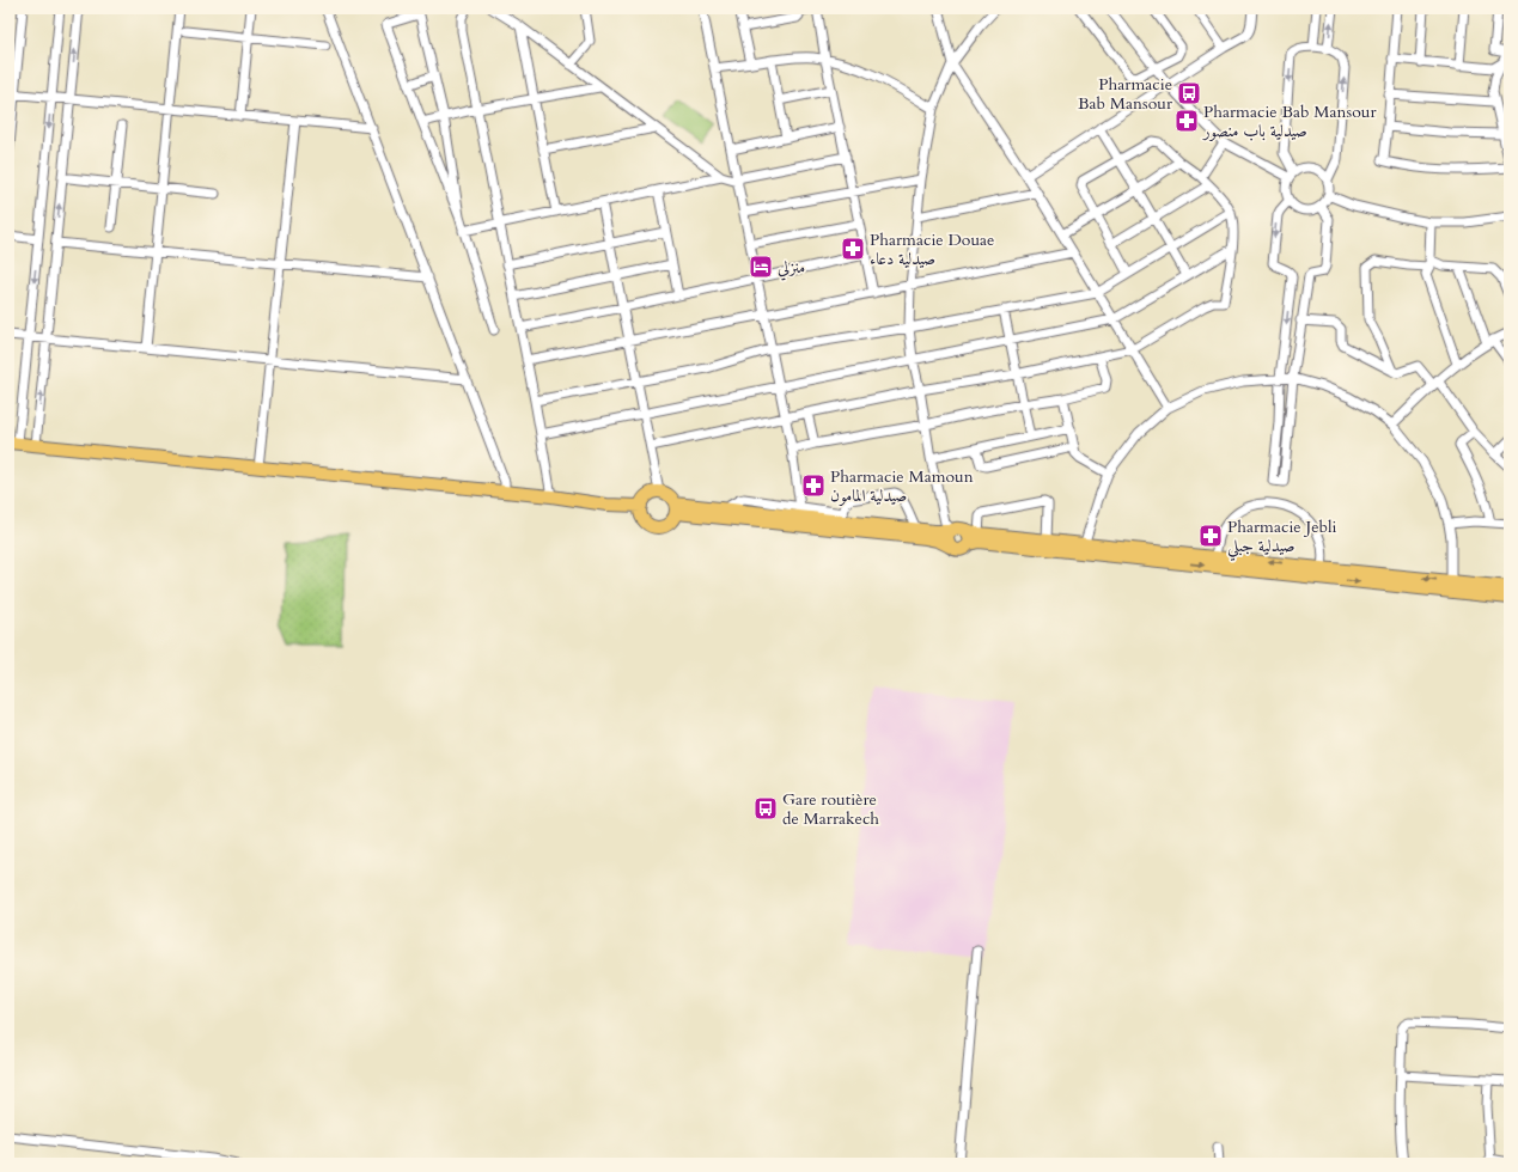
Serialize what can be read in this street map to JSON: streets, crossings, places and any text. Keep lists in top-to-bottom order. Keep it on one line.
{"places":{"bus stop":["Pharmacie Bab Mansour","Gare routière de Marrakech"],"pharmacy":["Pharmacie Bab Mansour صيدلية باب منصور","Pharmacie Douae صيدلية دعاء","Pharmacie Mamoun صيدلية المامون","Pharmacie Jebli صيدلية جبلي"],"hotel":["منزلي"]}}
